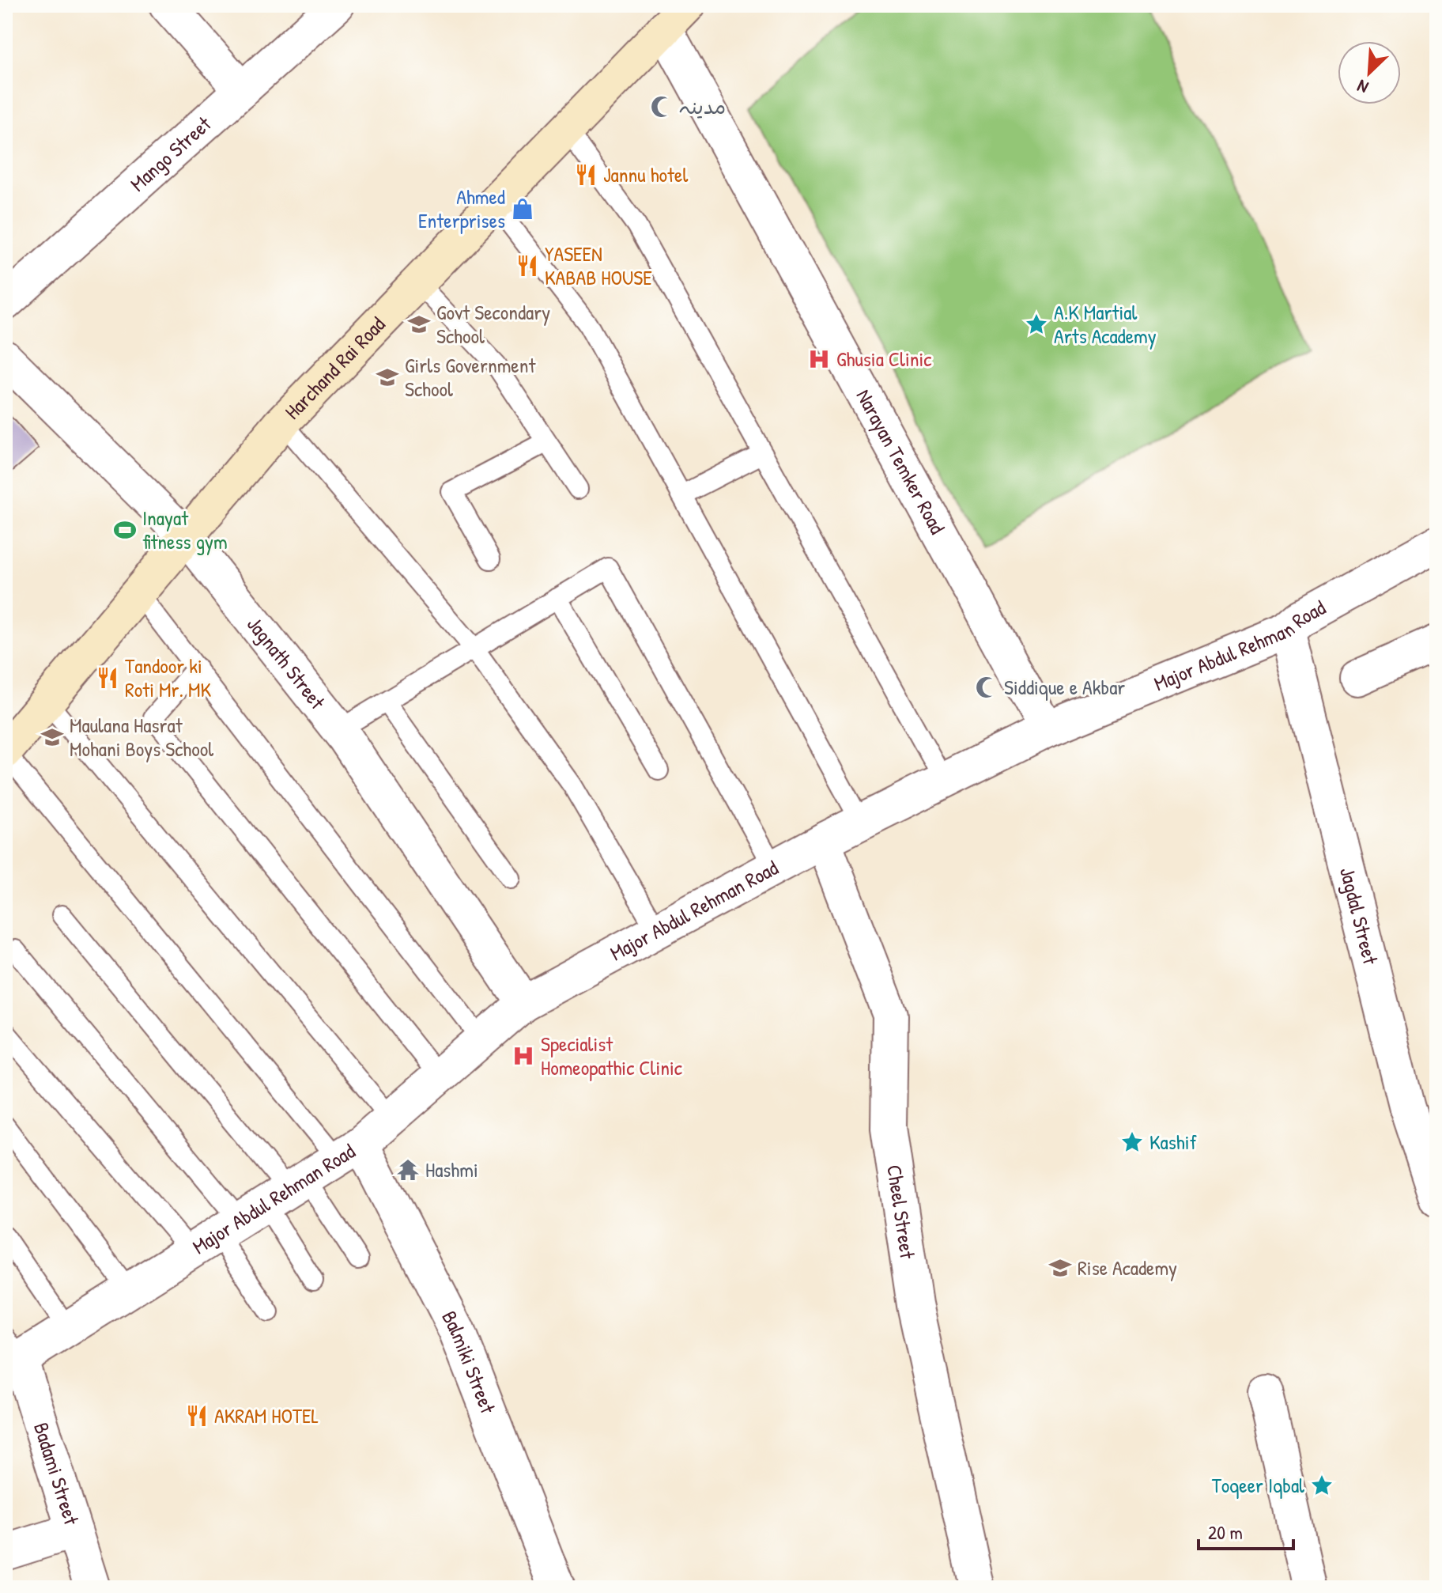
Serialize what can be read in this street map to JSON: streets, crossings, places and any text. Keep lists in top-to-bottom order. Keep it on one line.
{"streets":{"main road":["Harchand Rai Road"],"street":["Mango Street","Narayan Temker Road","Major Abdul Rehman Road","Jagnath Street","Jagdal Street","Cheel Street","Balmiki Street","Badami Street"]},"crossings":[["Harchand Rai Road","Narayan Temker Road"],["Harchand Rai Road","Jagnath Street"],["Narayan Temker Road","Major Abdul Rehman Road"],["Major Abdul Rehman Road","Jagnath Street"],["Major Abdul Rehman Road","Jagdal Street"],["Major Abdul Rehman Road","Cheel Street"],["Major Abdul Rehman Road","Balmiki Street"],["Major Abdul Rehman Road","Badami Street"]],"places":{"mosque":["مدینہ","Siddique e Akbar"],"restaurant":["Jannu hotel","YASEEN KABAB HOUSE","Tandoor ki Roti Mr. MK","AKRAM HOTEL"],"shop":["Ahmed Enterprises"],"school or university":["Govt Secondary School","Girls Government School","Maulana Hasrat Mohani Boys School","Rise Academy"],"place":["A.K Martial Arts Academy","Kashif","Toqeer Iqbal"],"hospital":["Ghusia Clinic","Specialist Homeopathic Clinic"],"sports":["Inayat fitness gym"],"temple":["Hashmi"]},"scale_bar":"20 m","north":"bottom left"}
